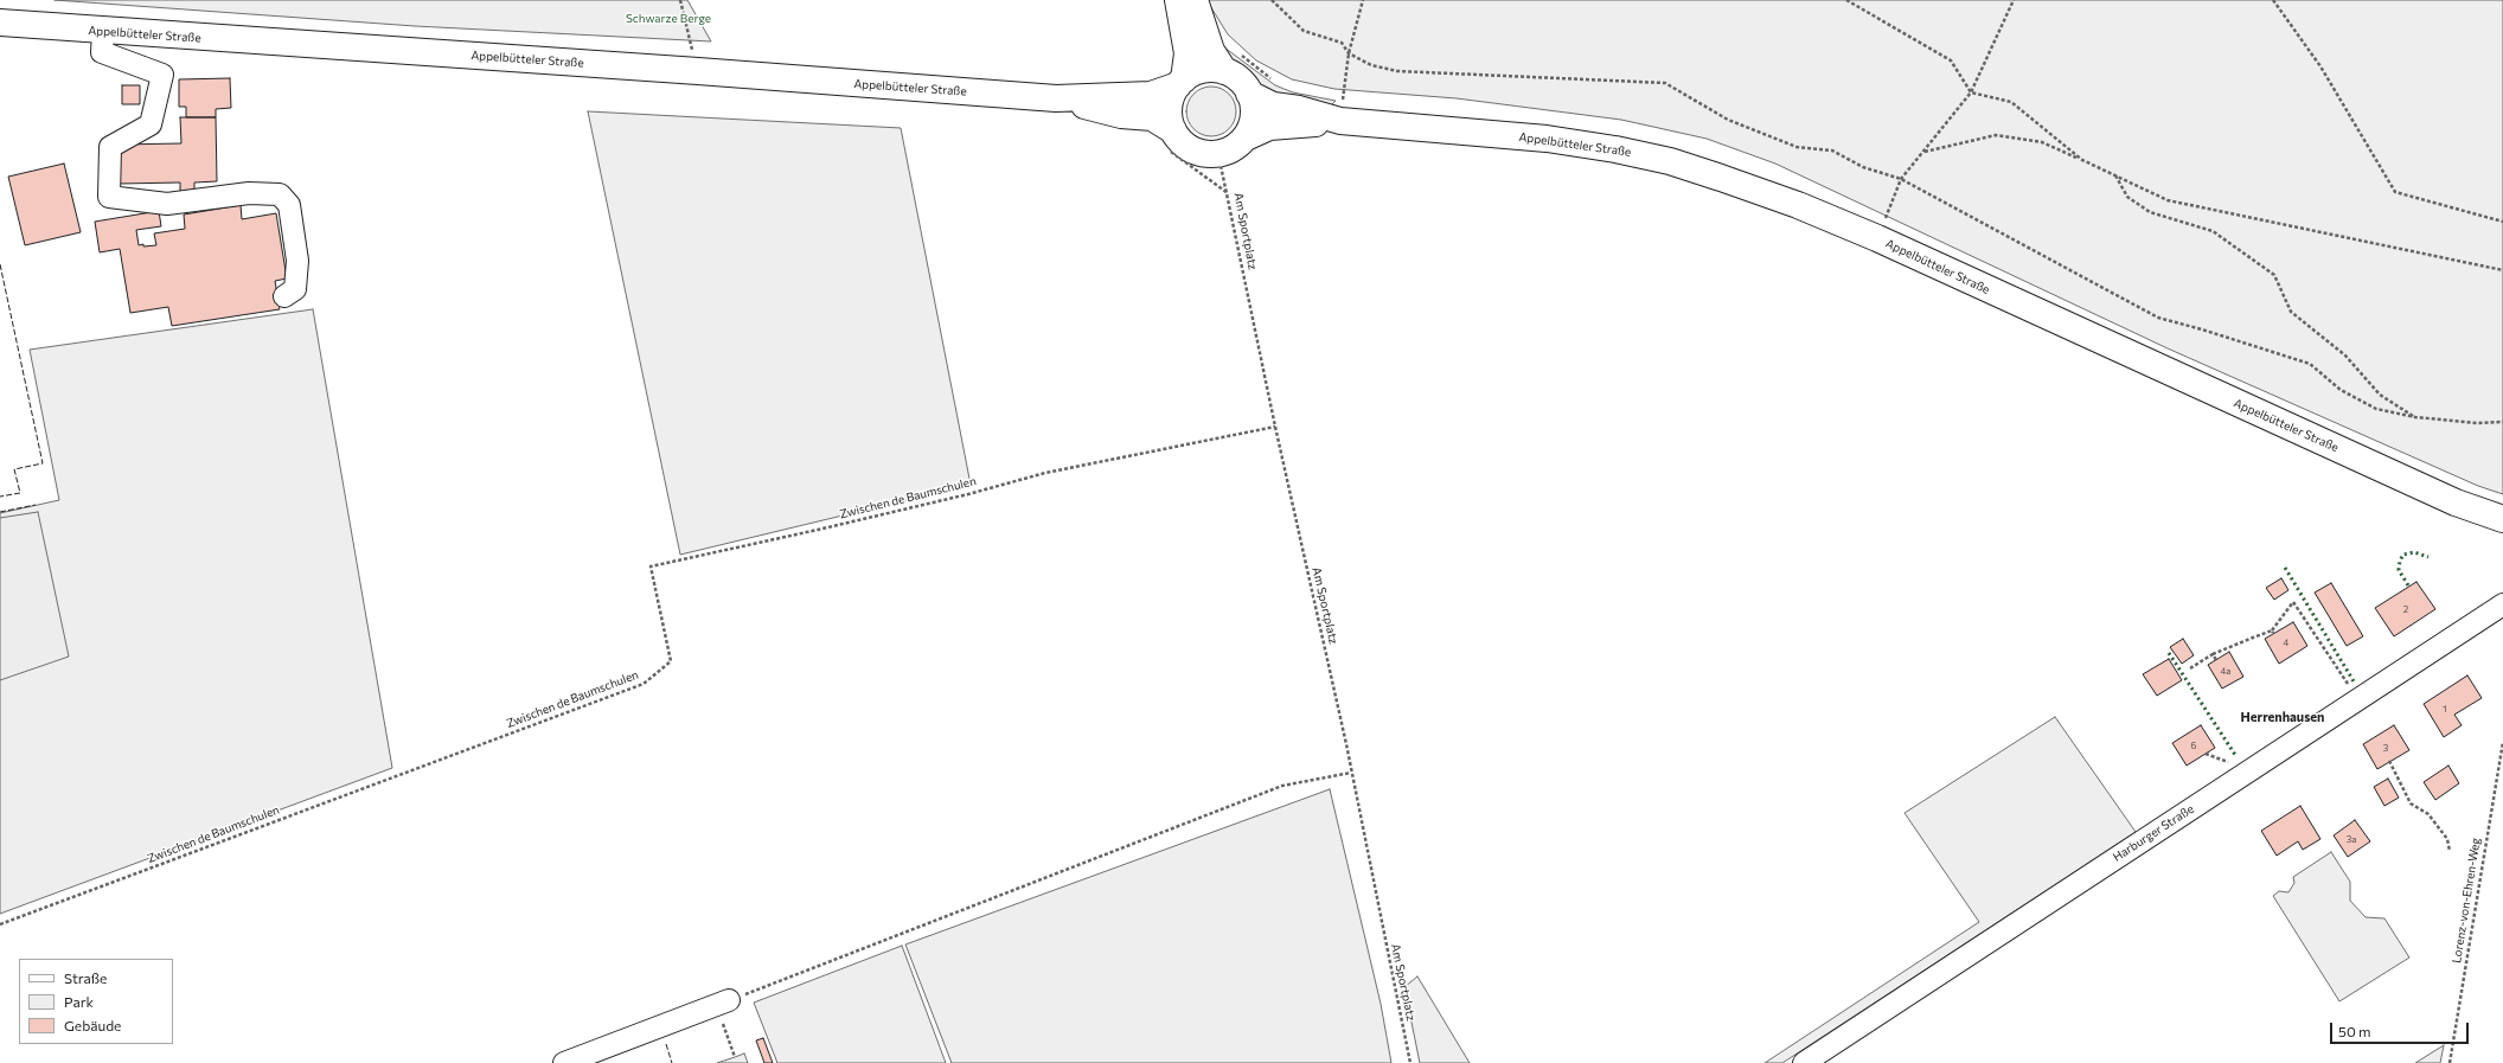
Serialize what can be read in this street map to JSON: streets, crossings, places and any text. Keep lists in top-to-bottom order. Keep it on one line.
{"streets":{"main road":["Appelbütteler Straße"],"street":["Harburger Straße"],"path":["Am Sportplatz","Zwischen de Baumschulen","Lorenz-von-Ehren-Weg"]},"crossings":[["Appelbütteler Straße","Am Sportplatz"],["Am Sportplatz","Zwischen de Baumschulen"]],"districts":["Herrenhausen"],"parks":["Schwarze Berge"],"house_numbers":["2","4","4a","1","6","3","3a"],"legend":["Straße","Park","Gebäude"],"scale_bar":"50 m"}
